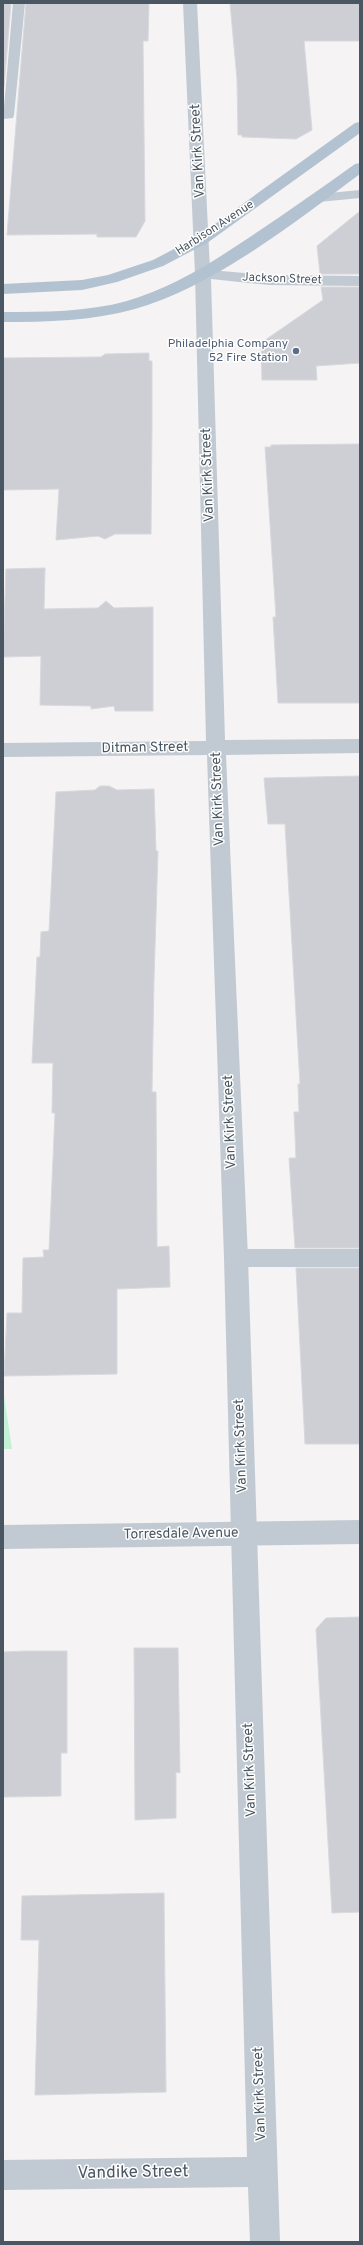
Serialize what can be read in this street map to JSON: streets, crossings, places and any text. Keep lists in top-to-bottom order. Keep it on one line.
{"streets":{"main road":["Harbison Avenue"],"street":["Van Kirk Street","Jackson Street","Ditman Street","Torresdale Avenue","Vandike Street"]},"crossings":[["Van Kirk Street","Harbison Avenue"],["Van Kirk Street","Jackson Street"],["Van Kirk Street","Ditman Street"],["Van Kirk Street","Torresdale Avenue"],["Van Kirk Street","Vandike Street"]],"places":["Philadelphia Company 52 Fire Station"]}
